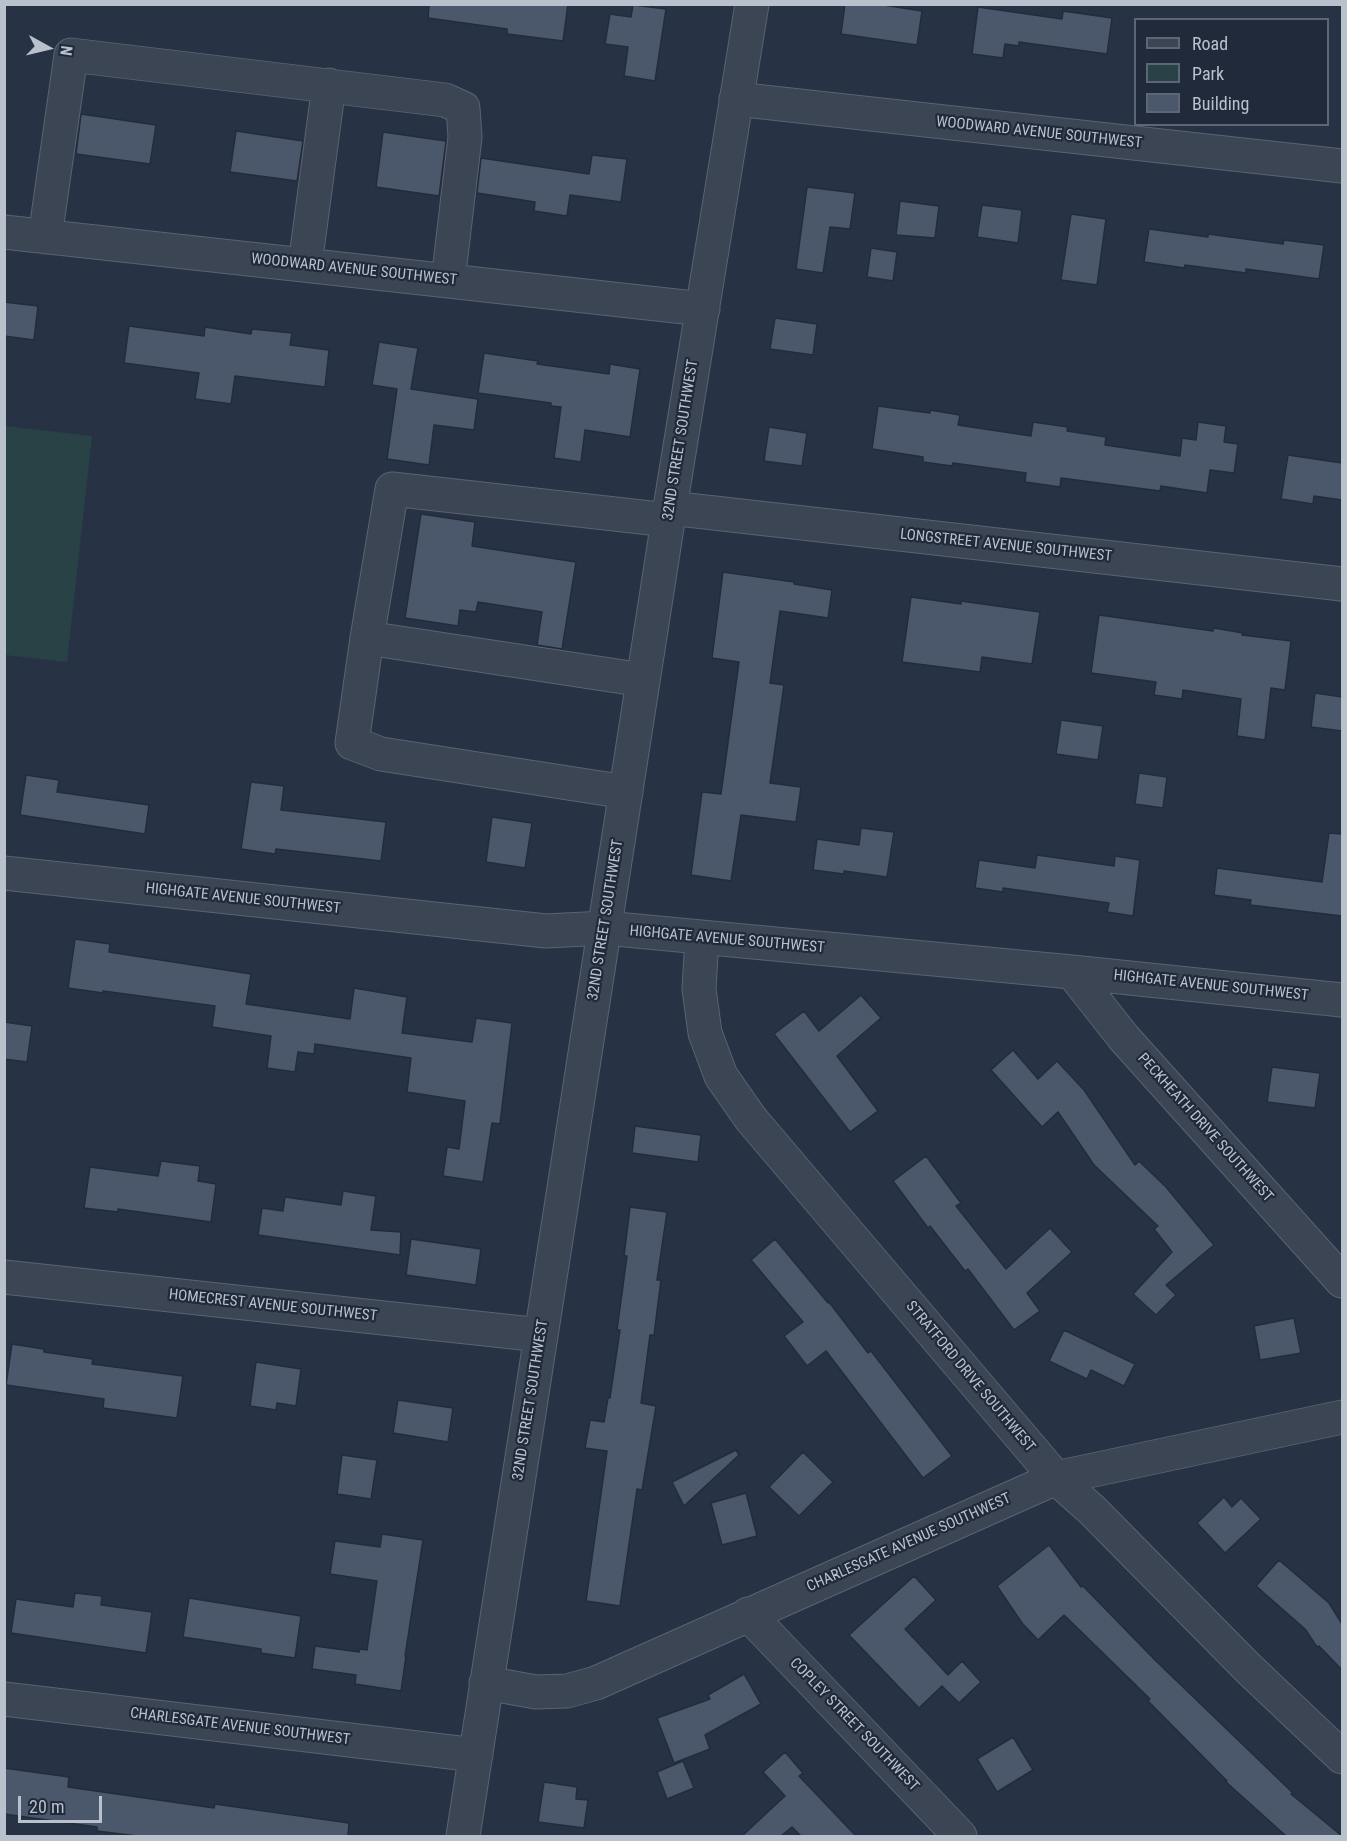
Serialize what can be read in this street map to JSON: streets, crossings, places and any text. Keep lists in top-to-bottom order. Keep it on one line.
{"streets":{"street":["WOODWARD AVENUE SOUTHWEST","32ND STREET SOUTHWEST","LONGSTREET AVENUE SOUTHWEST","HIGHGATE AVENUE SOUTHWEST","PECKHEATH DRIVE SOUTHWEST","HOMECREST AVENUE SOUTHWEST","STRATFORD DRIVE SOUTHWEST","CHARLESGATE AVENUE SOUTHWEST","COPLEY STREET SOUTHWEST"]},"crossings":[["WOODWARD AVENUE SOUTHWEST","32ND STREET SOUTHWEST"],["32ND STREET SOUTHWEST","LONGSTREET AVENUE SOUTHWEST"],["32ND STREET SOUTHWEST","HIGHGATE AVENUE SOUTHWEST"],["32ND STREET SOUTHWEST","HOMECREST AVENUE SOUTHWEST"],["32ND STREET SOUTHWEST","CHARLESGATE AVENUE SOUTHWEST"],["HIGHGATE AVENUE SOUTHWEST","PECKHEATH DRIVE SOUTHWEST"],["HIGHGATE AVENUE SOUTHWEST","STRATFORD DRIVE SOUTHWEST"],["STRATFORD DRIVE SOUTHWEST","CHARLESGATE AVENUE SOUTHWEST"],["CHARLESGATE AVENUE SOUTHWEST","COPLEY STREET SOUTHWEST"]],"legend":["Road","Park","Building"],"scale_bar":"20 m","north":"right"}
